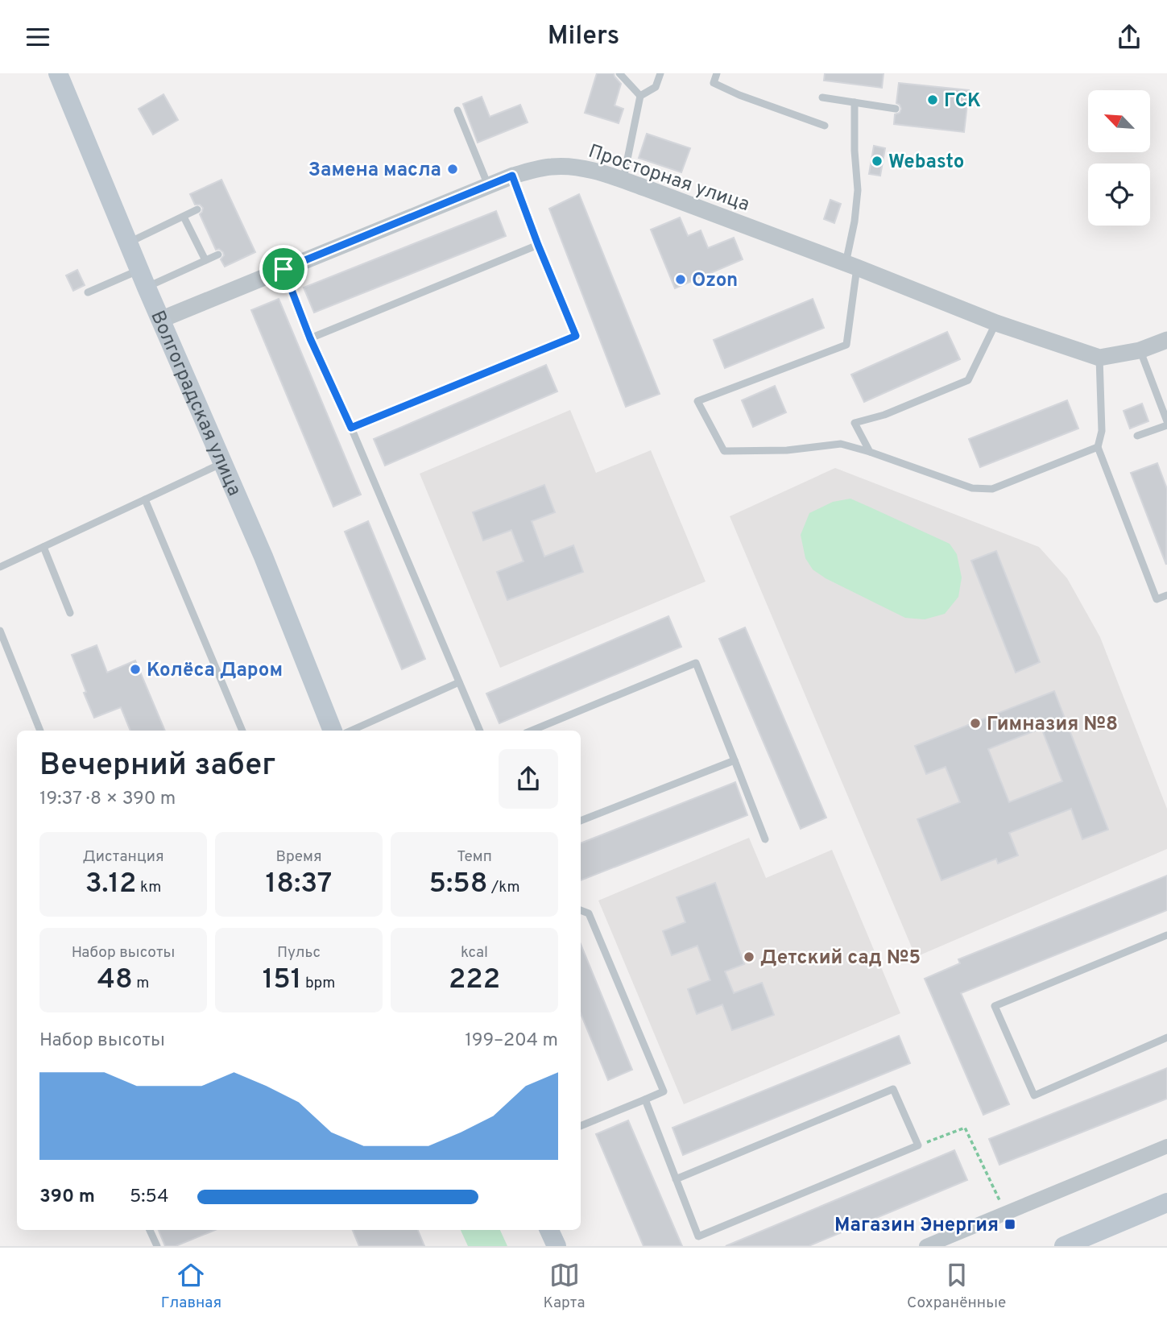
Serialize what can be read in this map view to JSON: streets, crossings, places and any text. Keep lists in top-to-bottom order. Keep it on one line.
{"streets":{"main road":["Волгоградская улица"],"street":["Просторная улица"]},"crossings":[["Просторная улица","Волгоградская улица"]],"places":{"other":["ГСК","Webasto","Замена масла","Ozon","Колёса Даром","Гимназия №8","Детский сад №5"],"transit":["Магазин Энергия"]},"north":"top left","page":{"header":"Milers","heading":["Вечерний забег","19:37 · 8 × 390 m"],"stats":[["Дистанция","3.12 km"],["Время","18:37"],["Темп","5:58 /km"],["Набор высоты","48 m"],["Пульс","151 bpm"],["kcal","222"]],"chart":["Набор высоты","199–204 m"],"list":[{"name":"390 m","note":"5:54"}],"tabs":["Главная","Карта","Сохранённые"]}}
